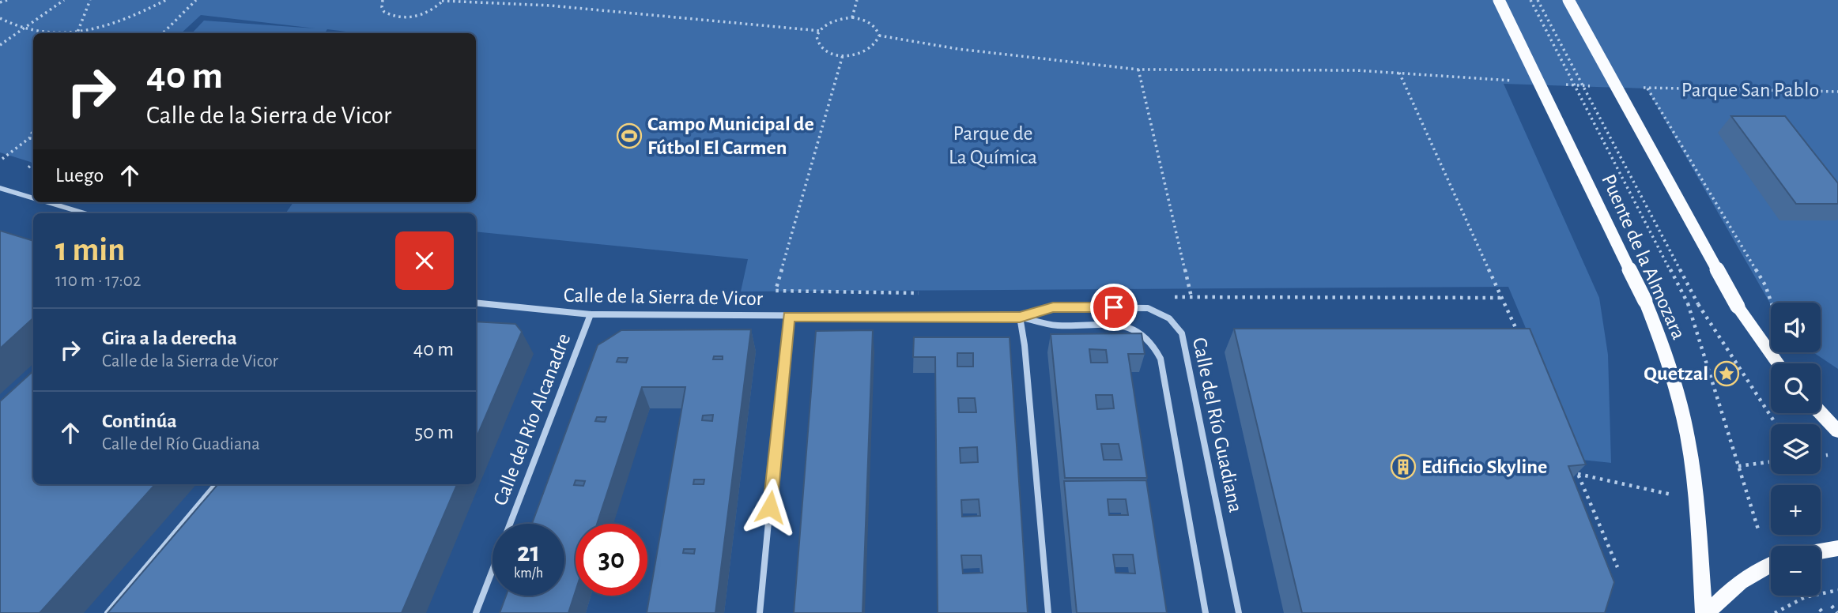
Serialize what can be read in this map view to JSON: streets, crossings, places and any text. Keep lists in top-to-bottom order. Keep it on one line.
{"streets":{"main road":["Puente de la Almozara"],"street":["Calle de la Sierra de Vicor","Calle del Río Alcanadre","Calle del Río Guadiana"]},"crossings":[["Calle de la Sierra de Vicor","Calle del Río Alcanadre"],["Calle de la Sierra de Vicor","Calle del Río Guadiana"]],"parks":["Parque San Pablo","Parque de La Química"],"places":{"sports":["Campo Municipal de Fútbol El Carmen"],"place":["Quetzal"],"building":["Edificio Skyline"]},"page":{"turn":["40 m","Calle de la Sierra de Vicor"],"then":"Luego","heading":["1 min","110 m · 17:02"],"map_buttons":["+","−"],"list":[{"name":"Gira a la derecha","note":"Calle de la Sierra de Vicor","value":"40 m"},{"name":"Continúa","note":"Calle del Río Guadiana","value":"50 m"}],"speed":"21 km/h","limit":"30"}}
